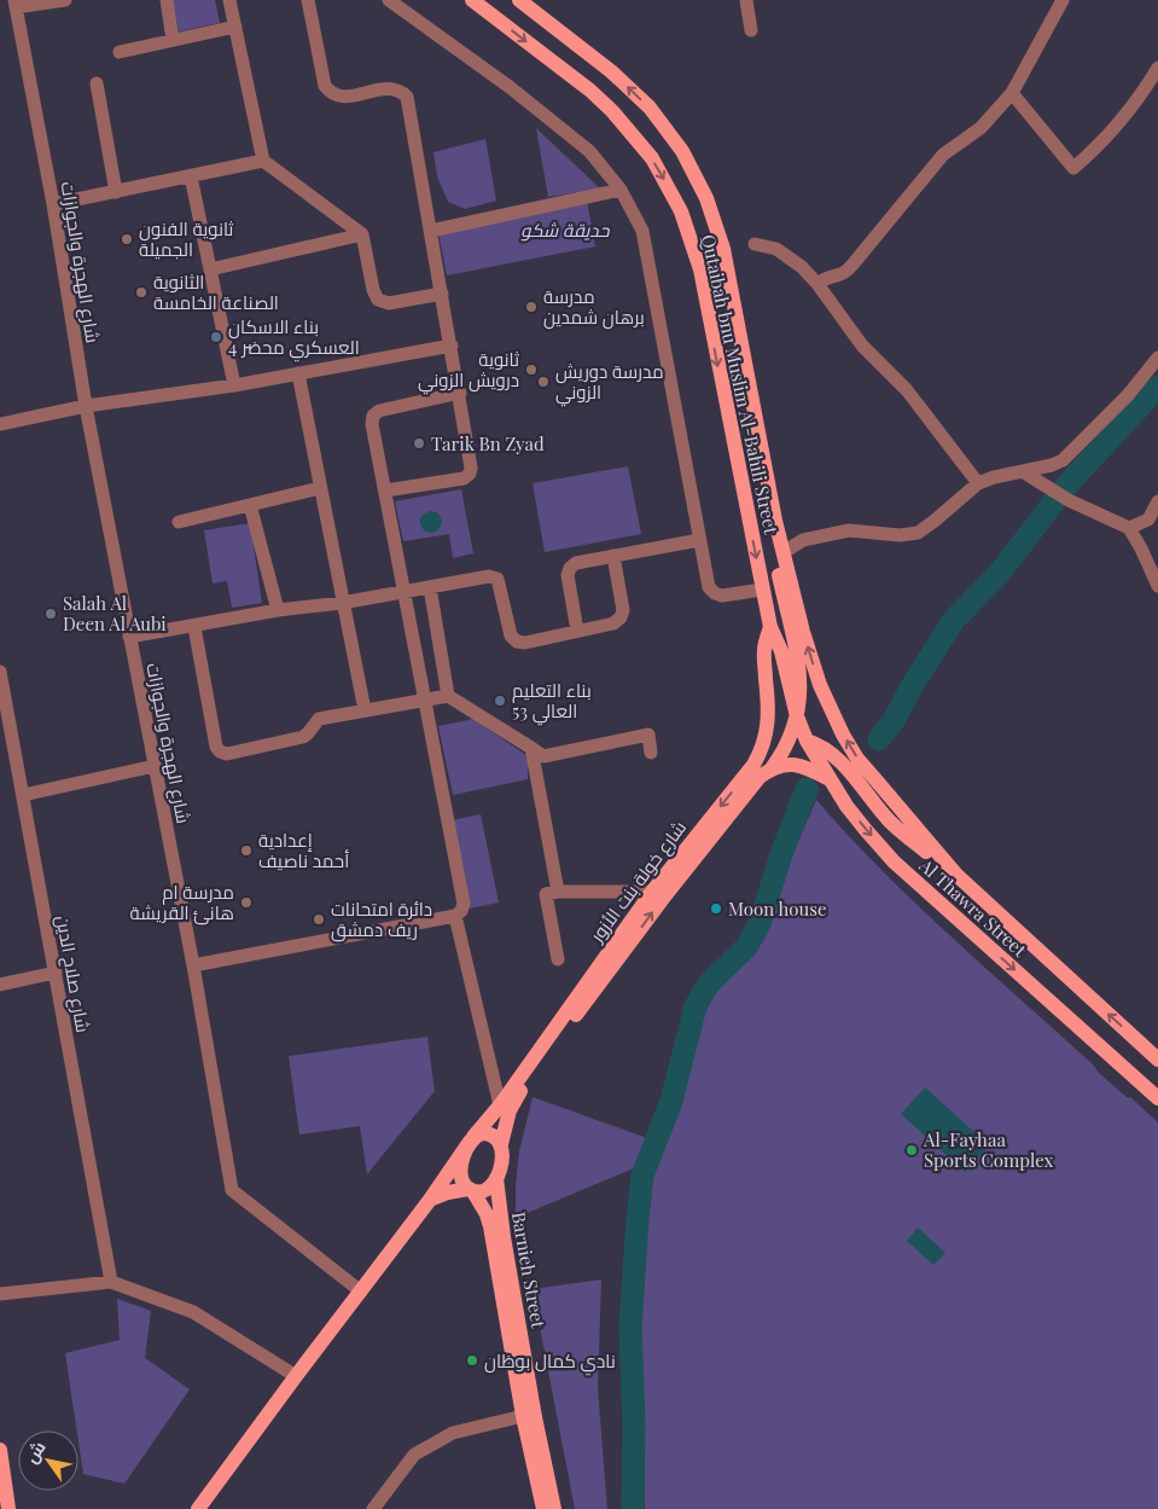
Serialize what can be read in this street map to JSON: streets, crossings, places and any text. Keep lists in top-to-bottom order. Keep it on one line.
{"streets":{"main road":["Qutaibah bnu Muslim Al-Bahili Street","شارع خولة بنت الأزور","Al Thawra Street","Barnieh Street"],"street":["شارع الهجرة والجوازات","شارع صلاح الدين"]},"crossings":[["شارع الهجرة والجوازات","شارع خولة بنت الأزور"],["Qutaibah bnu Muslim Al-Bahili Street","شارع خولة بنت الأزور"],["Qutaibah bnu Muslim Al-Bahili Street","Al Thawra Street"],["شارع خولة بنت الأزور","Al Thawra Street"],["شارع خولة بنت الأزور","Barnieh Street"]],"parks":["حديقة شكو"],"places":["ثانوية الفنون الجميلة","الثانوية الصناعة الخامسة","مدرسة برهان شمدين","بناء الاسكان العسكري محضر 4","ثانوية درويش الزوني","مدرسة دوريش الزوني","Tarik Bn Zyad","Salah Al Deen Al Aubi","بناء التعليم العالي 53","إعدادية أحمد ناصيف","مدرسة ام هانئ القريشة","Moon house","دائرة امتحانات ريف دمشق","Al-Fayhaa Sports Complex","نادي كمال بوظان"],"north":"top left"}
